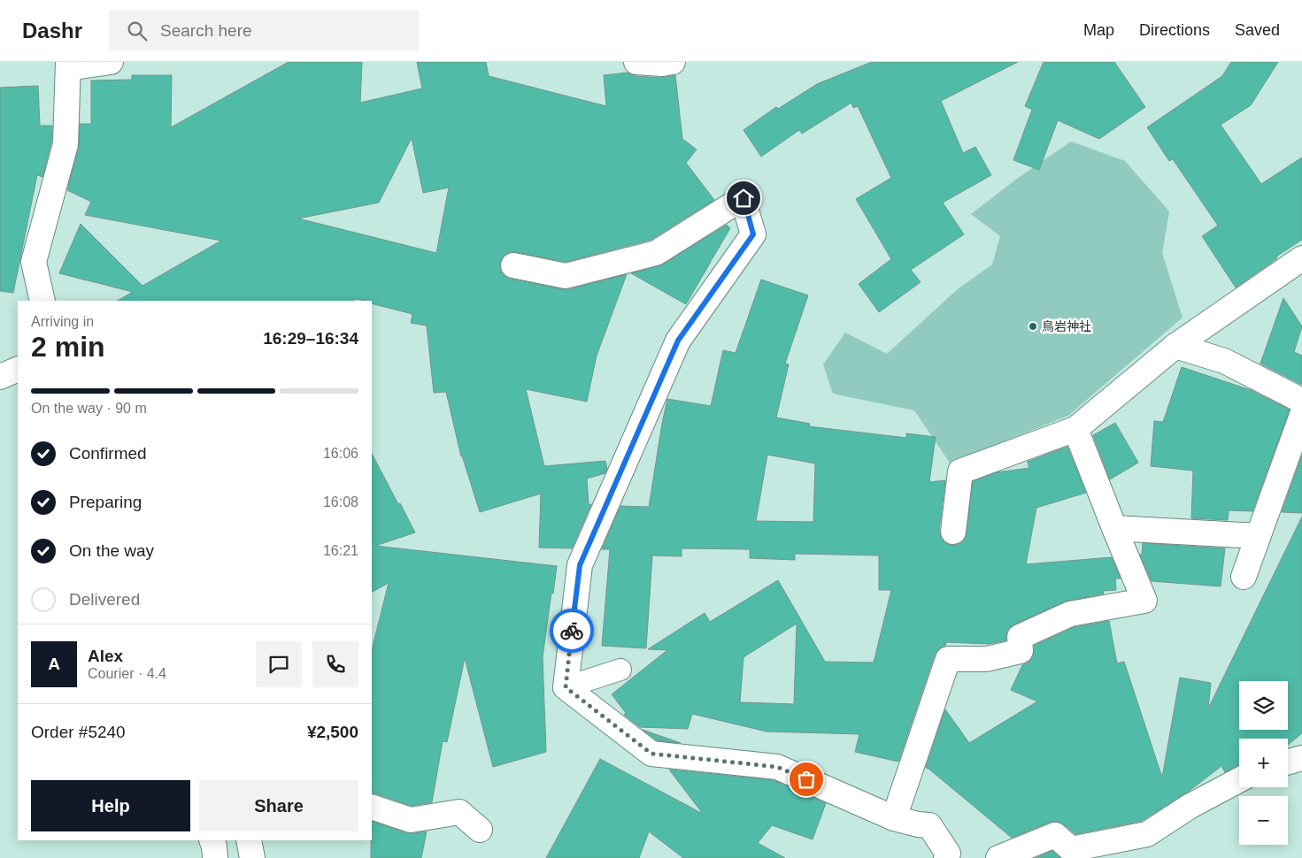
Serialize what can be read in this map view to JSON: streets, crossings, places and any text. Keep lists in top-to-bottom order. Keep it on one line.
{"places":["鳥岩神社"],"page":{"header":"Dashr","search":"Search here","nav":["Map","Directions","Saved"],"heading":["2 min","Arriving in","16:29–16:34"],"panel":["Alex","Courier · 4.4","Order #5240","¥2,500"],"bar":"On the way · 90 m","list":[["Confirmed","16:06"],["Preparing","16:08"],["On the way","16:21"],"Delivered"],"round":"A","map_buttons":["+","−"],"buttons":["Help","Share"]}}
